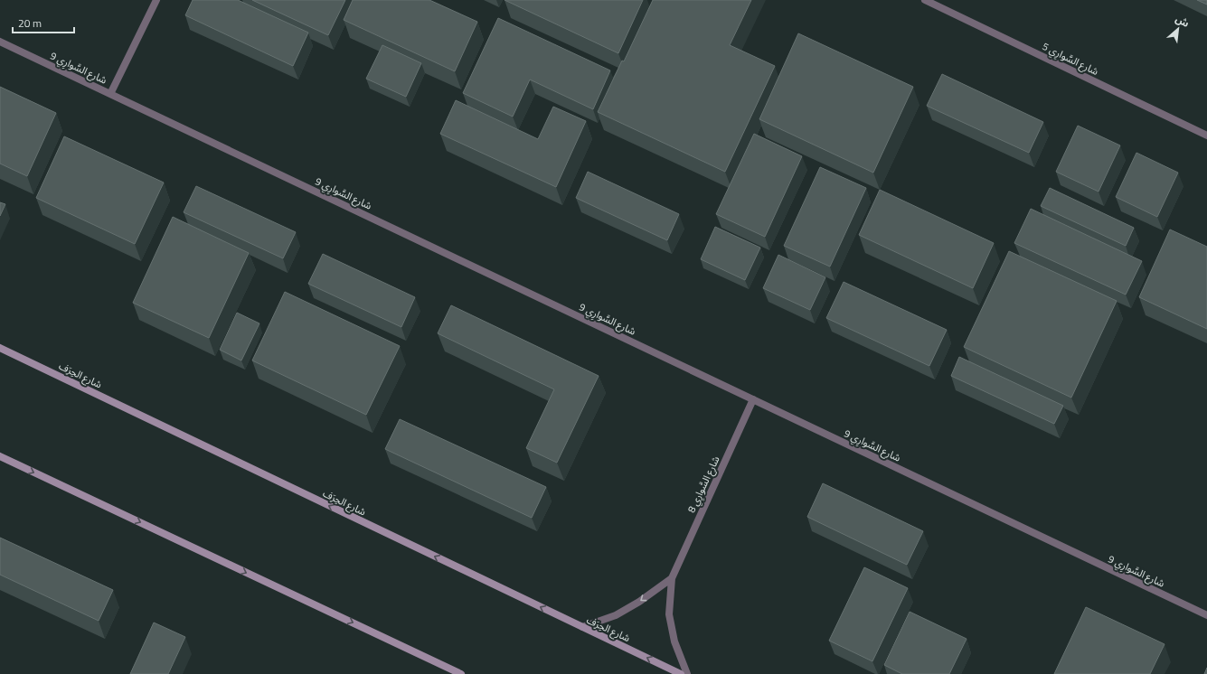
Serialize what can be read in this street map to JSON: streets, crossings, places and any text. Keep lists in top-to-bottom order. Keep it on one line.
{"streets":{"street":["شارع السَّوارِي 5","شارع السَّوارِي 9","شارع الحِرَف","شارع السَّوارِي 8"]},"crossings":[["شارع السَّوارِي 9","شارع السَّوارِي 8"]],"one_way":["شارع الحِرَف"],"scale_bar":"20 m","north":"top right"}
